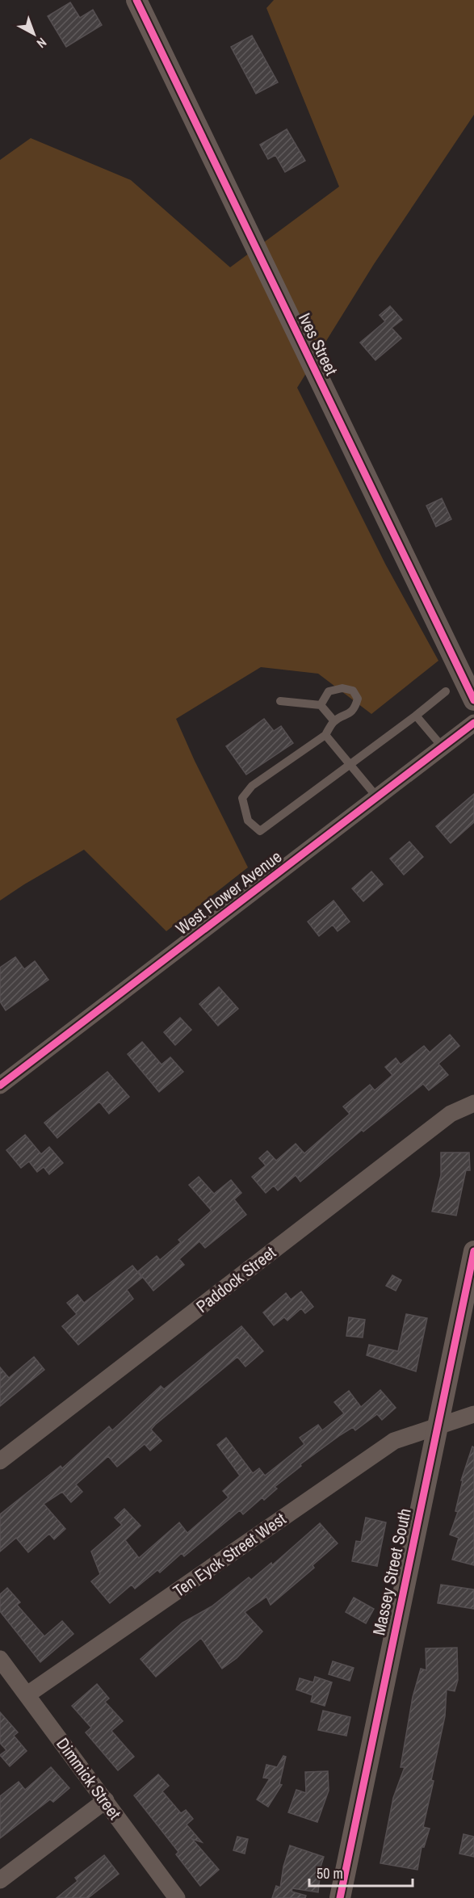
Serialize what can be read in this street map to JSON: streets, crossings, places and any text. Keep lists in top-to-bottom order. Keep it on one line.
{"streets":{"street":["Ives Street","West Flower Avenue","Paddock Street","Ten Eyck Street West","Massey Street South","Dimmick Street"]},"crossings":[["Ten Eyck Street West","Massey Street South"],["Ten Eyck Street West","Dimmick Street"]],"scale_bar":"50 m","north":"bottom right"}
